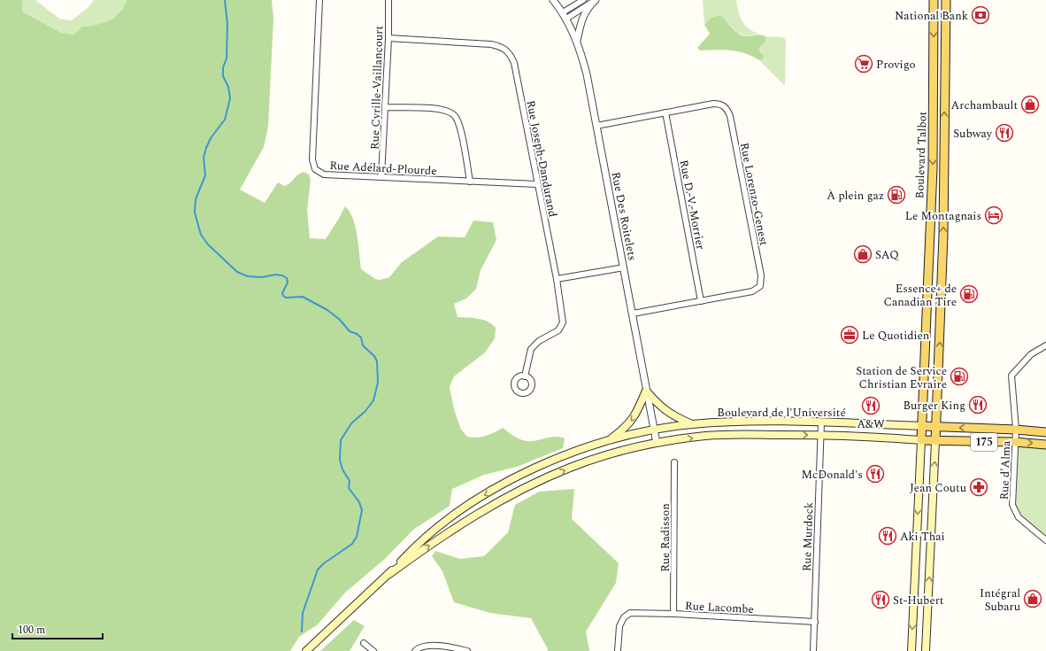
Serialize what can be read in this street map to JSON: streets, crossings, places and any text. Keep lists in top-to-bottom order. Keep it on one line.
{"streets":{"main road":["Boulevard Talbot","Boulevard de l'Université","175"],"street":["Rue Cyrille-Vaillancourt","Rue Joseph-Dandurand","Rue Adélard-Plourde","Rue Lorenzo-Genest","Rue D.-V.-Morrier","Rue Des Roitelets","Rue d'Alma","Rue Murdock","Rue Radisson","Rue Lacombe"]},"crossings":[["Rue Cyrille-Vaillancourt","Rue Joseph-Dandurand"],["Rue Cyrille-Vaillancourt","Rue Adélard-Plourde"],["Boulevard Talbot","Boulevard de l'Université"],["Rue Joseph-Dandurand","Rue Adélard-Plourde"],["Rue Lorenzo-Genest","Rue D.-V.-Morrier"],["Rue Lorenzo-Genest","Rue Des Roitelets"],["Rue Des Roitelets","Boulevard de l'Université"],["Boulevard de l'Université","Rue d'Alma"],["Boulevard de l'Université","Rue Murdock"],["Rue Murdock","Rue Lacombe"],["Rue Radisson","Rue Lacombe"]],"places":{"bank":["National Bank"],"supermarket":["Provigo"],"shop":["Archambault","SAQ","Intégral Subaru"],"restaurant":["Subway","Burger King","A&W","McDonald's","Aki Thai","St-Hubert"],"fuel station":["À plein gaz","Essence+ de Canadian Tire","Station de Service Christian Evraire"],"hotel":["Le Montagnais"],"office":["Le Quotidien"],"pharmacy":["Jean Coutu"]},"scale_bar":"100 m"}
